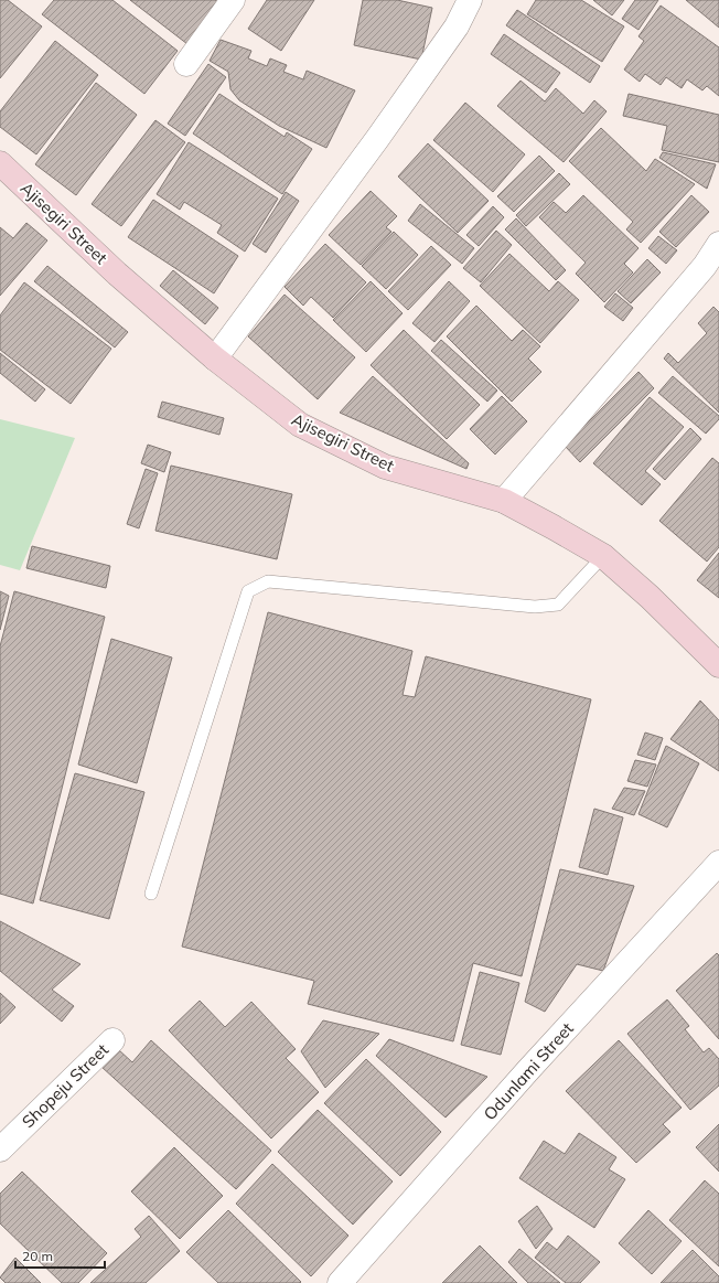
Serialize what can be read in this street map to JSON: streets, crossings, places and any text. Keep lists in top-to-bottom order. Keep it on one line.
{"streets":{"street":["Ajisegiri Street","Odunlami Street","Shopeju Street"]},"scale_bar":"20 m"}
